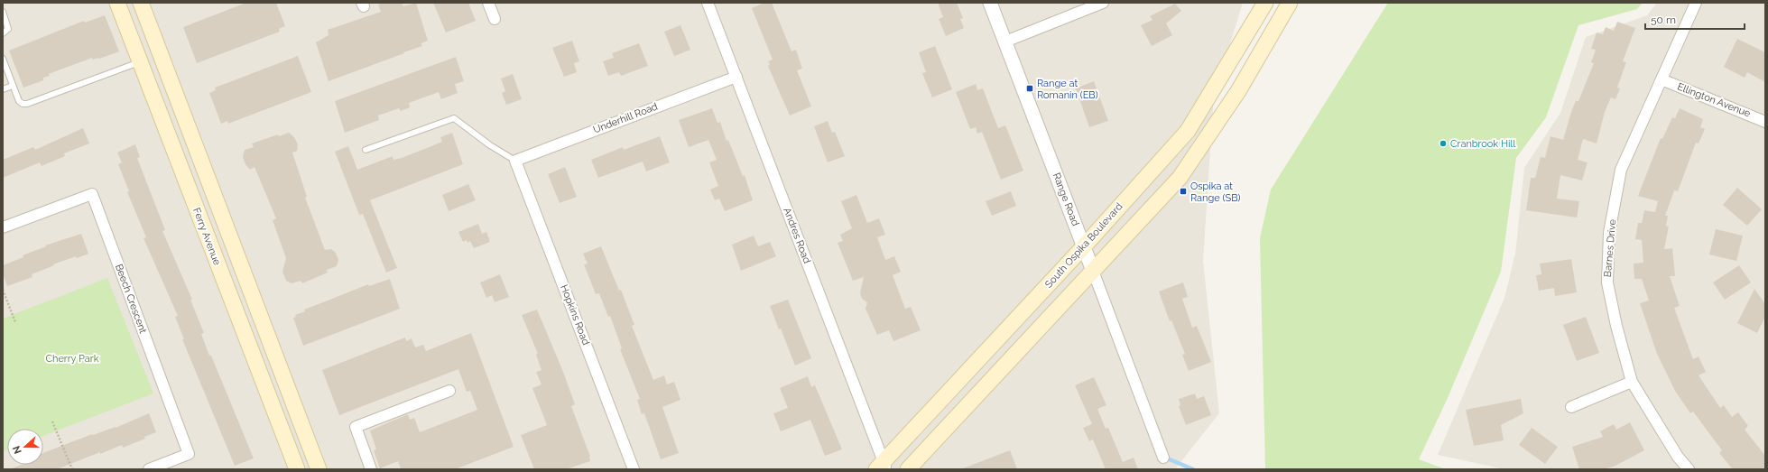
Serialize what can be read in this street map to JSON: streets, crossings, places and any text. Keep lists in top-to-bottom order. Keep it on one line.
{"streets":{"main road":["Ferry Avenue","South Ospika Boulevard"],"street":["Ellington Avenue","Underhill Road","Range Road","Andres Road","Barnes Drive","Beech Crescent","Hopkins Road"]},"crossings":[["Ellington Avenue","Barnes Drive"],["Underhill Road","Andres Road"],["Underhill Road","Hopkins Road"],["Range Road","South Ospika Boulevard"],["Andres Road","South Ospika Boulevard"]],"parks":["Cherry Park"],"places":{"transit":["Range at Romanin (EB)","Ospika at Range (SB)"],"other":["Cranbrook Hill"]},"scale_bar":"50 m","north":"left"}
